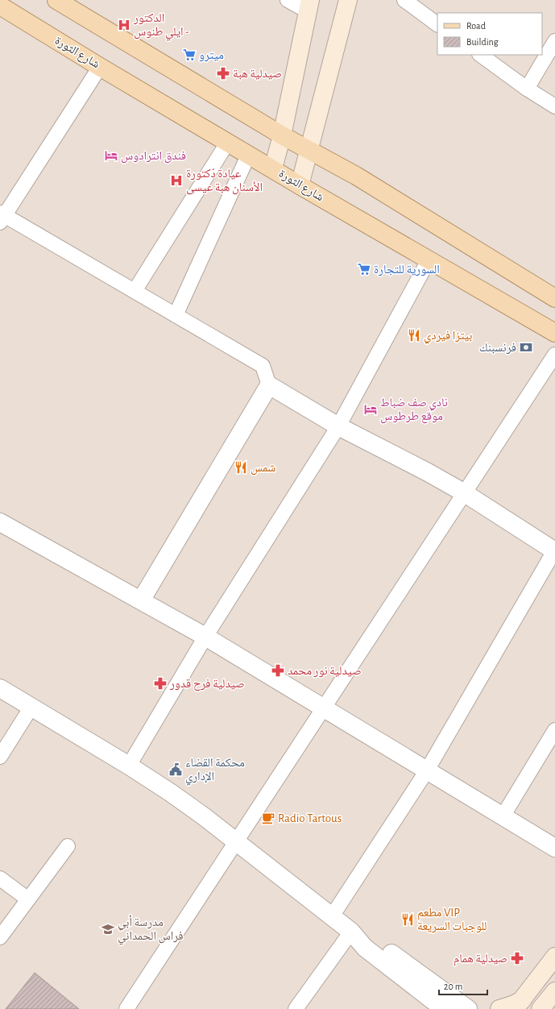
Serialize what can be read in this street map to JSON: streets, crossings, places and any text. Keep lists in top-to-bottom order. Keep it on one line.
{"streets":{"main road":["شارع الثورة"]},"places":{"hospital":["الدكتور ايلي طنوس -","عيادة دّكتورة الأسنان هبة عيسى"],"supermarket":["ميترو","السورية للتجارة"],"pharmacy":["صيدلية هبة","صيدلية نور محمد","صيدلية فرح قدور","صيدلية همام"],"hotel":["فندق انترادوس","نادي صف ضباط موقع طرطوس"],"restaurant":["بيتزا فيردي","شمس","مطعم VIP للوجبات السريعة"],"bank":["فرنسبنك"],"public building":["محكمة القضاء الإداري"],"cafe":["Radio Tartous"],"school or university":["مدرسة أبي فراس الحمداني"]},"legend":["Road","Building"],"scale_bar":"20 m"}
